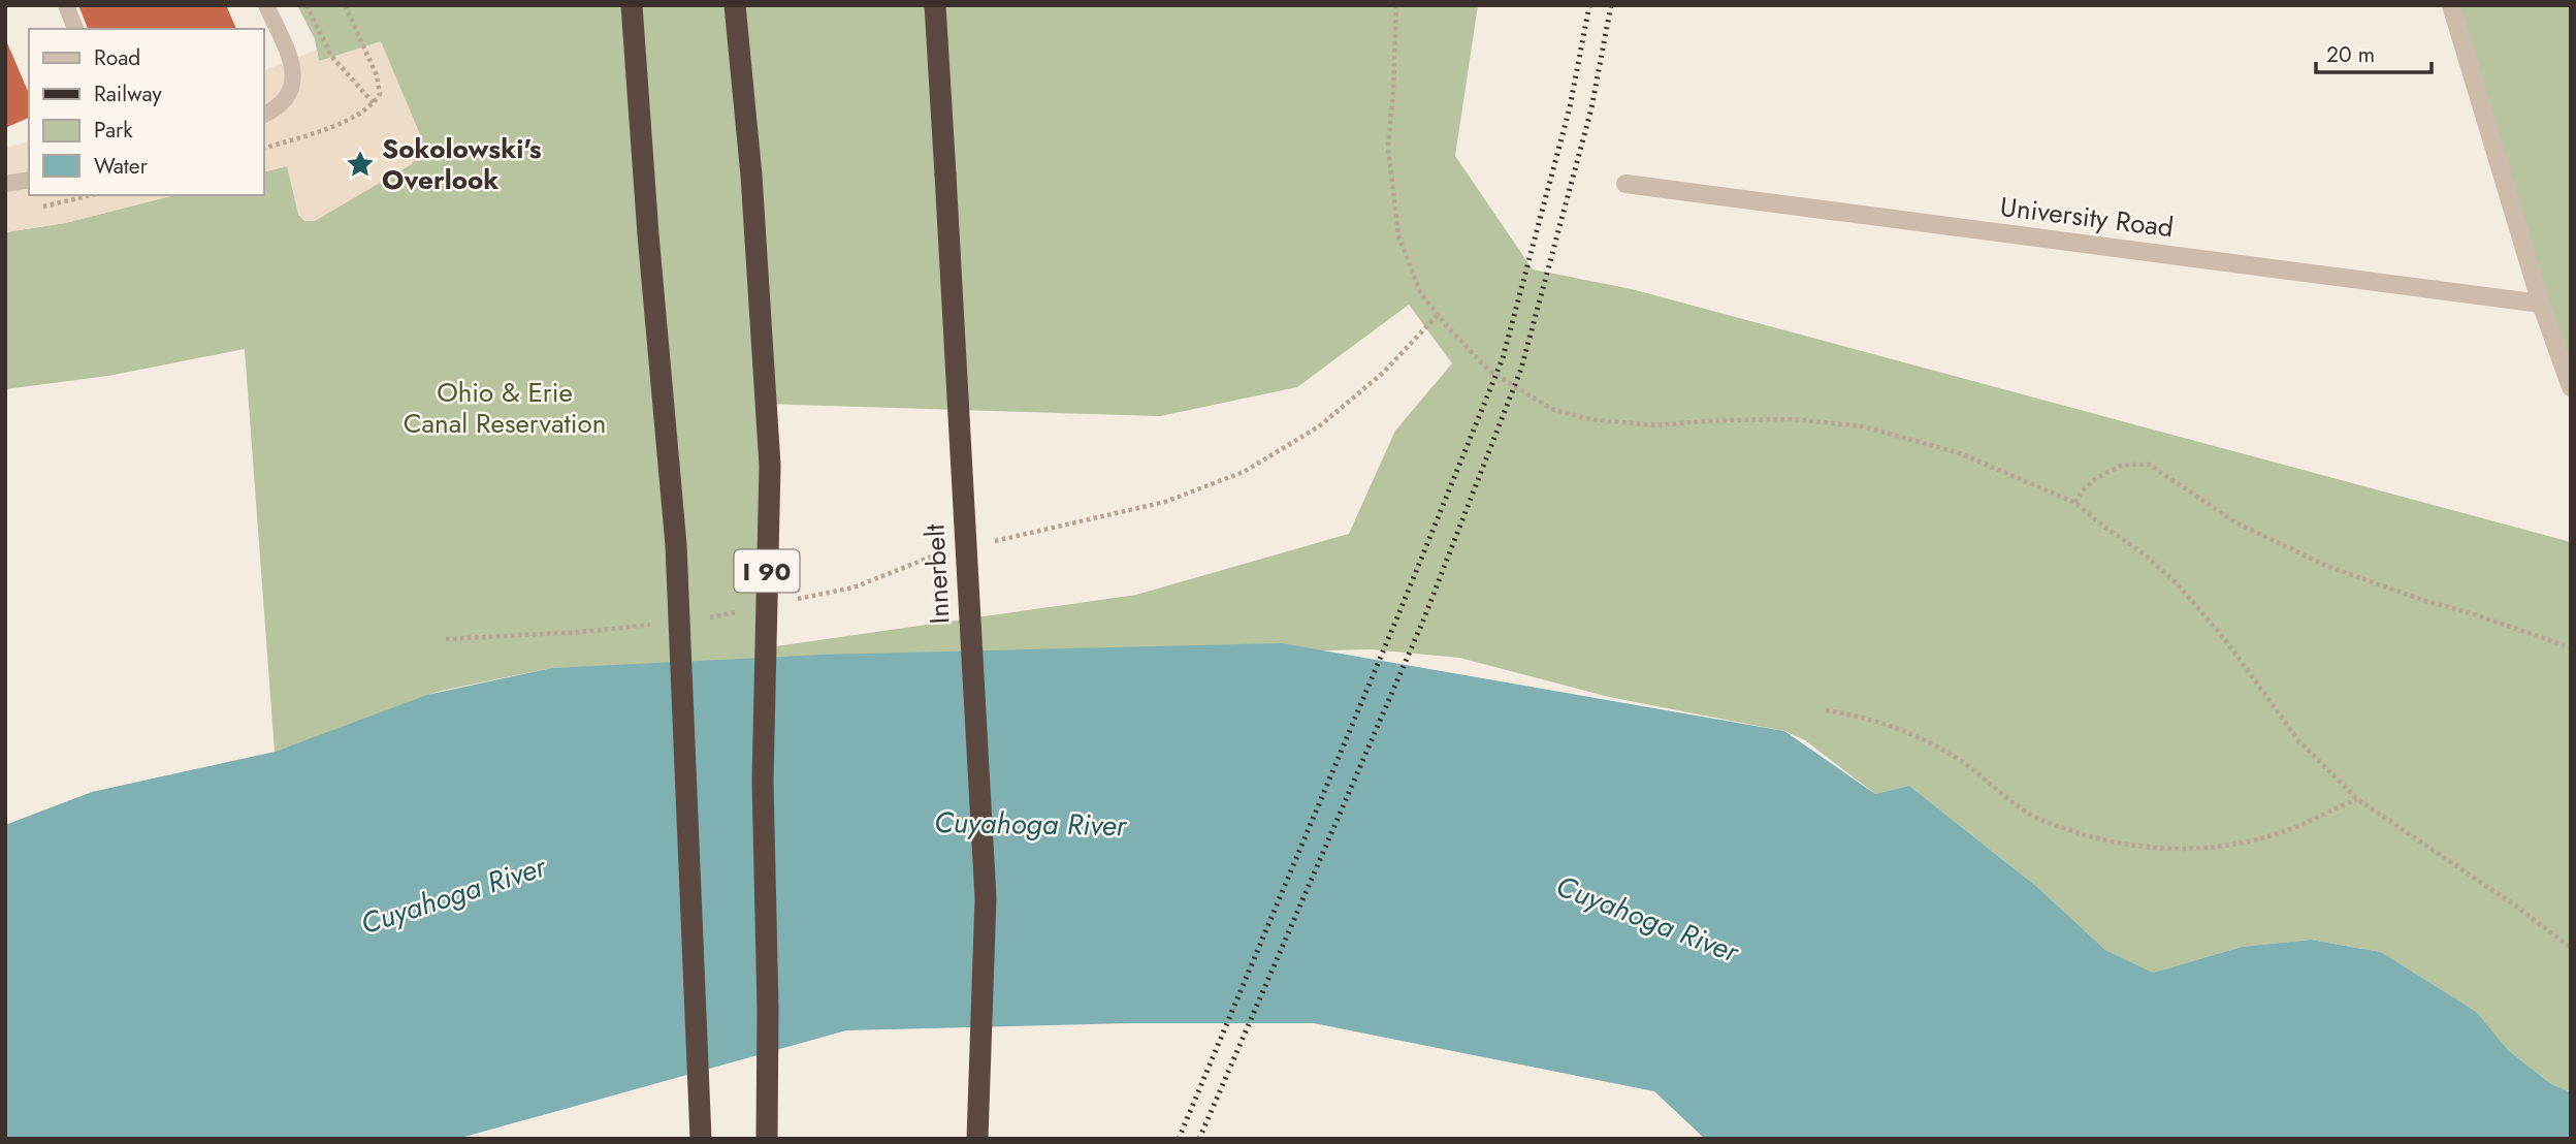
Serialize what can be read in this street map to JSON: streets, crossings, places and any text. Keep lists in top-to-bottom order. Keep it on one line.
{"streets":{"highway":["I 90","Innerbelt"],"street":["University Road"]},"water":["Cuyahoga River"],"parks":["Ohio & Erie Canal Reservation"],"places":{"place":["Sokolowski's Overlook"]},"legend":["Road","Railway","Park","Water"],"scale_bar":"20 m"}
